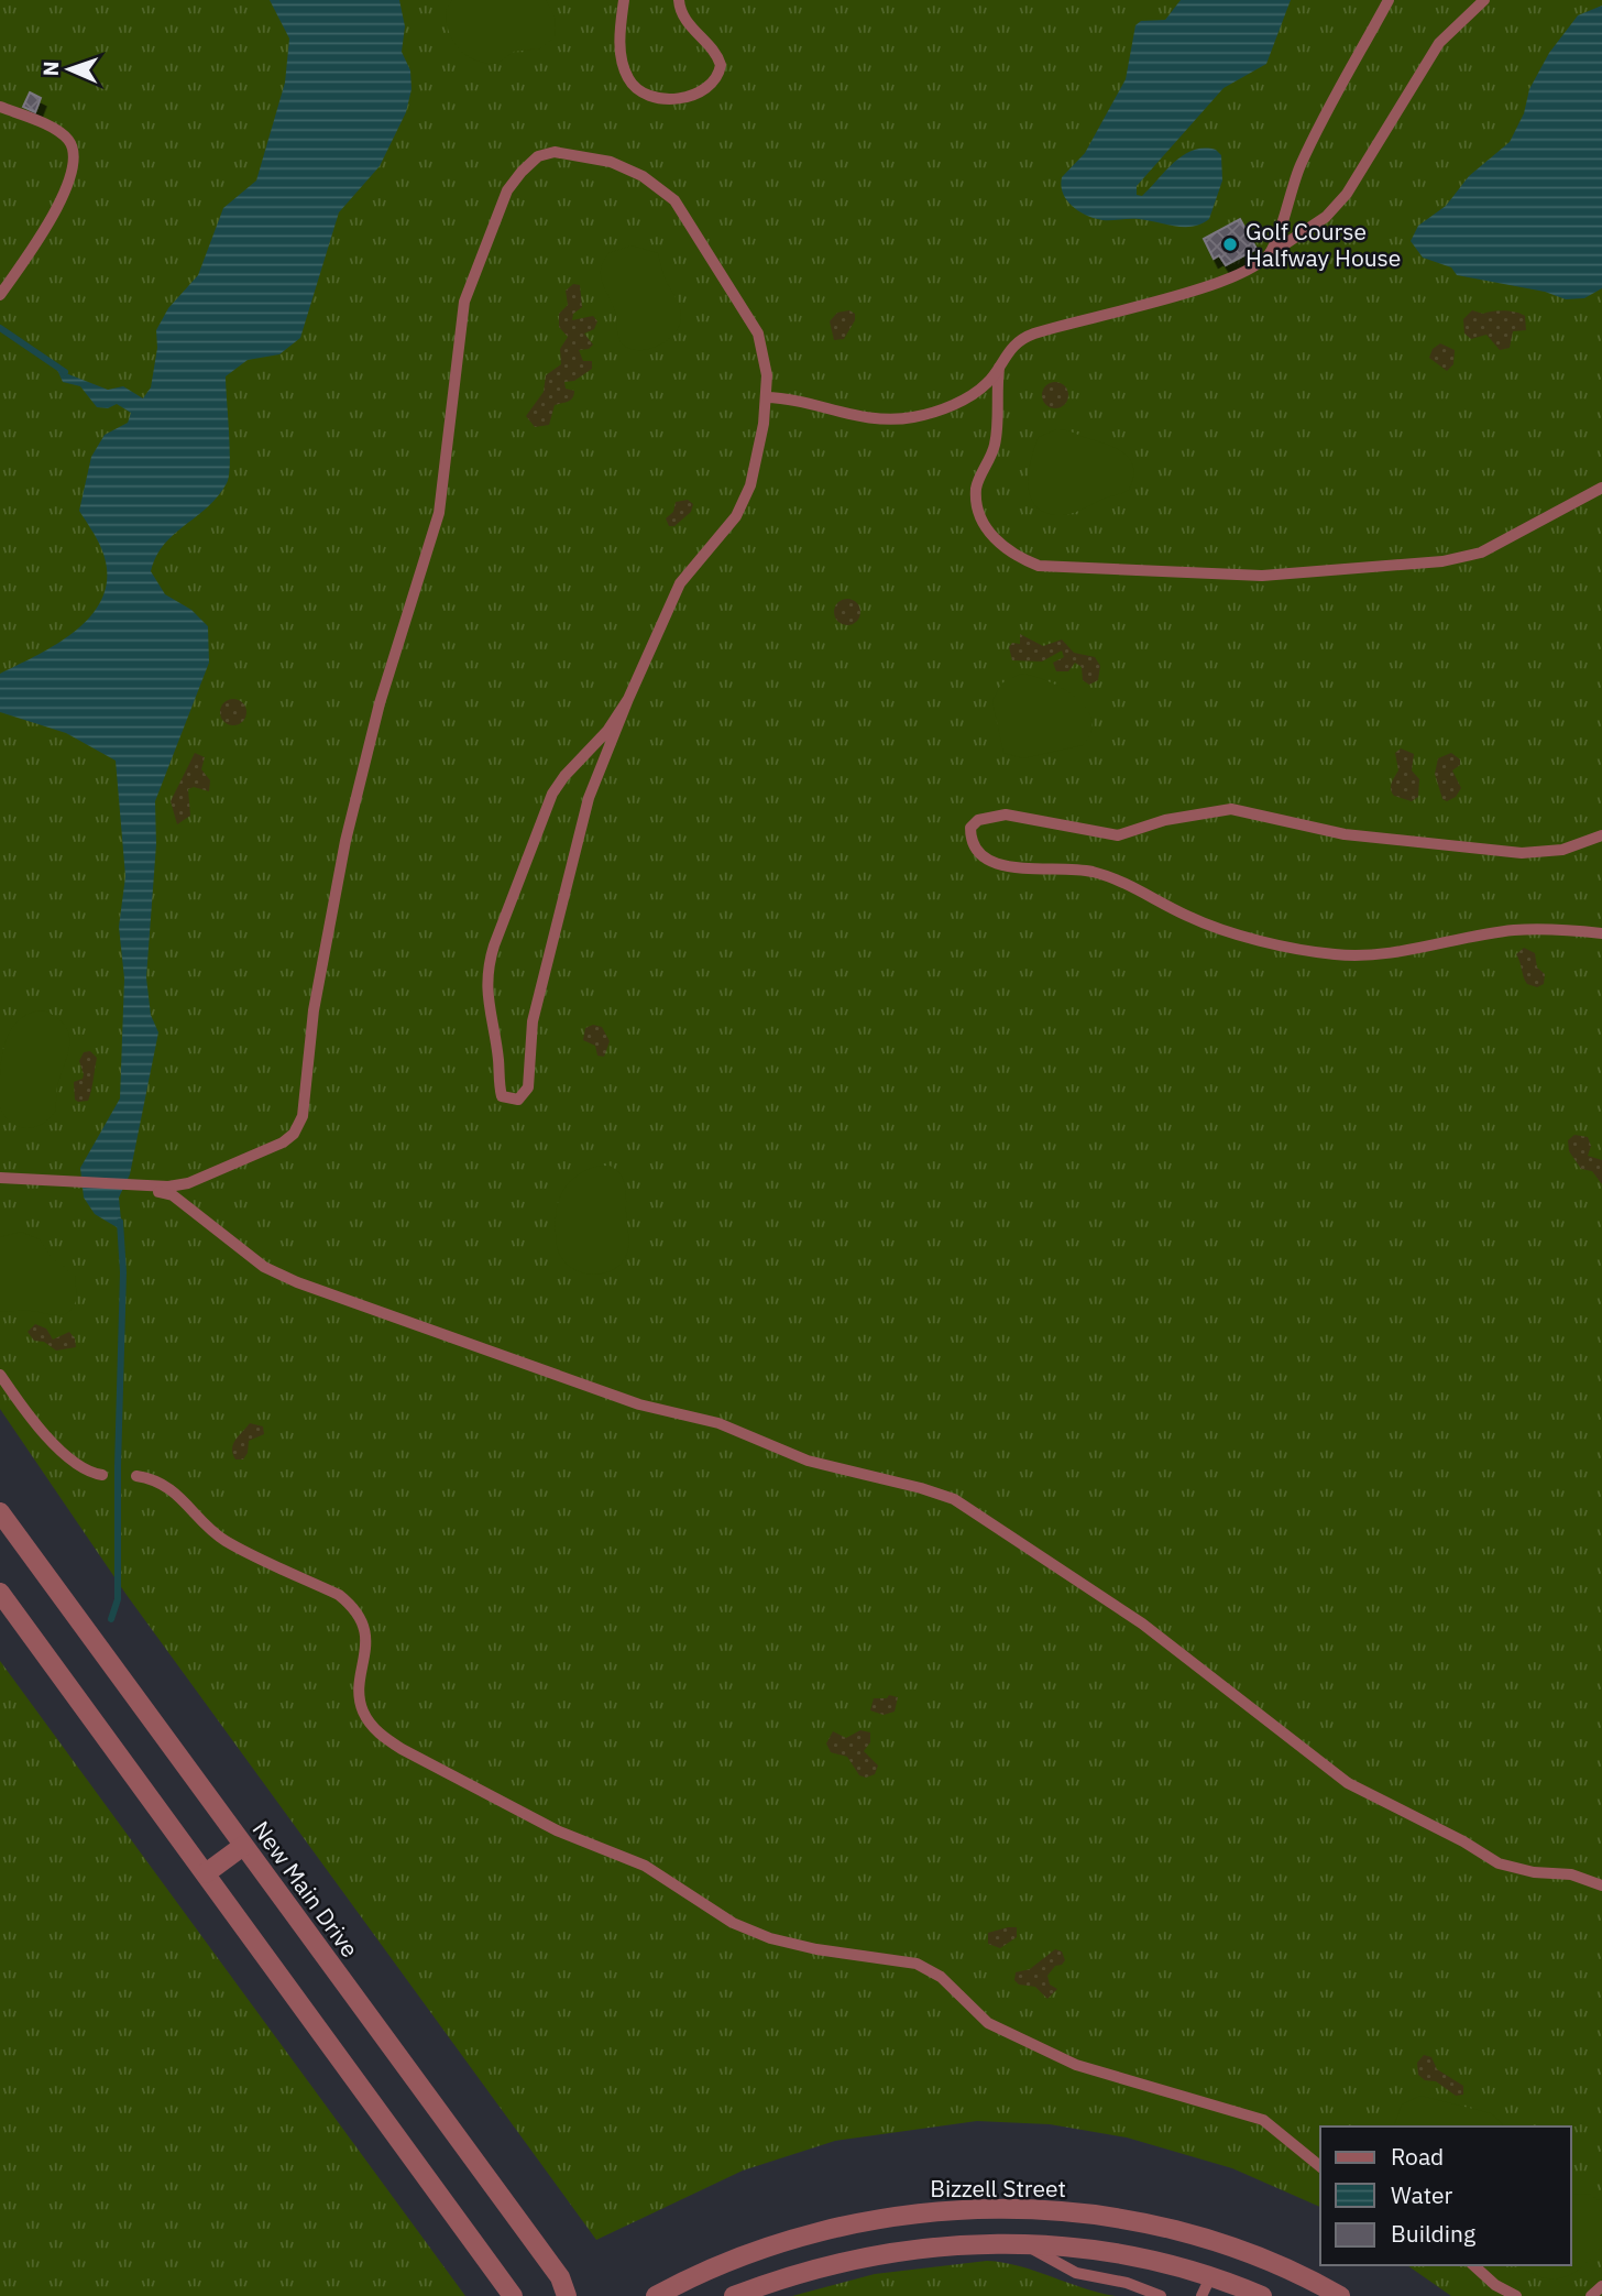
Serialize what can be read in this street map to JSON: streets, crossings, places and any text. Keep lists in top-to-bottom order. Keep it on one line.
{"streets":{"street":["New Main Drive","Bizzell Street"]},"places":["Golf Course Halfway House"],"legend":["Road","Water","Building"],"north":"left"}
